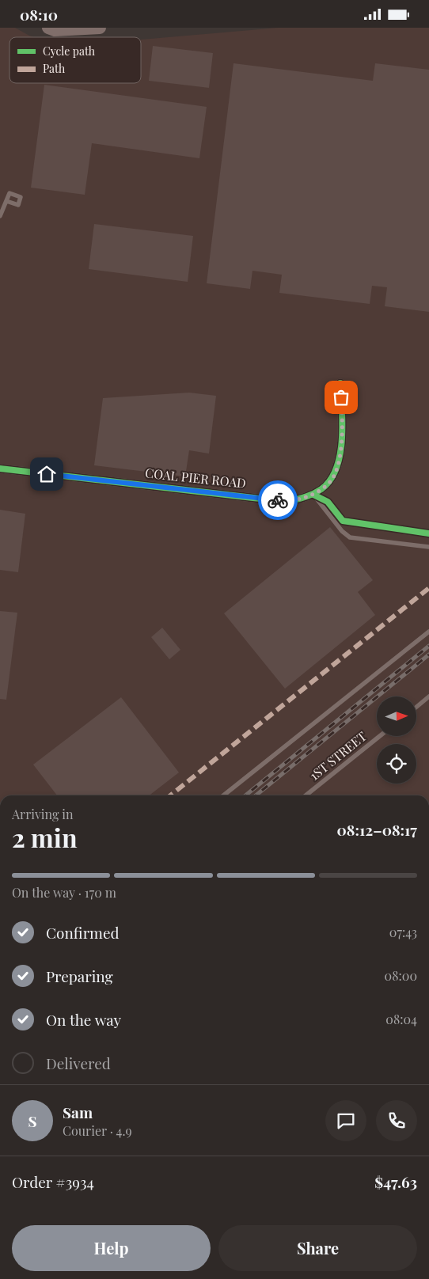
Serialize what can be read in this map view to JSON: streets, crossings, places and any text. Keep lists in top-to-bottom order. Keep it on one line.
{"streets":{"street":["COAL PIER ROAD"],"lane":["1ST STREET"]},"legend":["Cycle path","Path"],"north":"right","page":{"status":"08:10","heading":["2 min","Arriving in","08:12–08:17"],"panel":["Sam","Courier · 4.9","Order #3934","$47.63"],"bar":"On the way · 170 m","list":[["Confirmed","07:43"],["Preparing","08:00"],["On the way","08:04"],"Delivered"],"round":"S","buttons":["Help","Share"]}}
